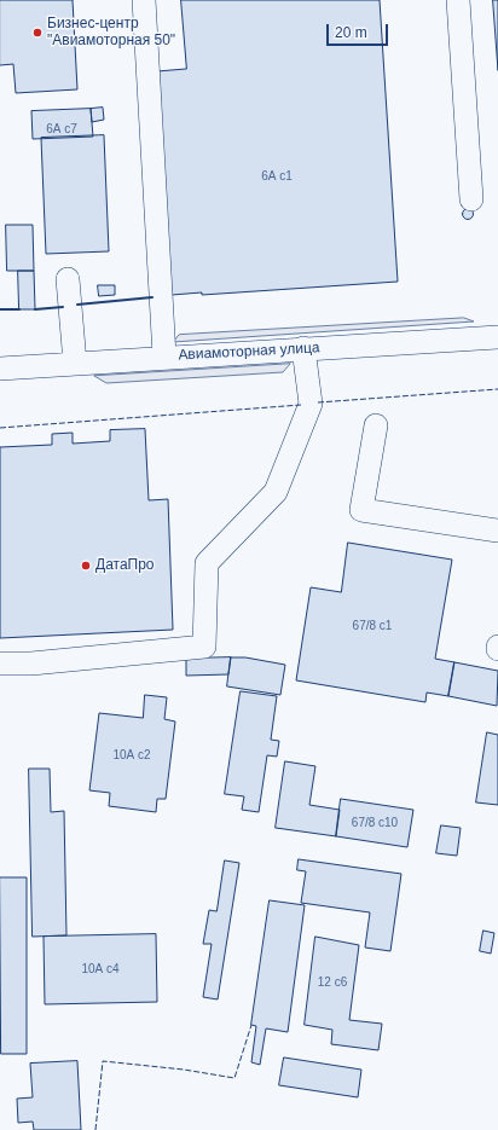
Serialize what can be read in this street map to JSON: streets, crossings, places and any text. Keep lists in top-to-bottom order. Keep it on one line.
{"streets":{"street":["Авиамоторная улица"]},"places":["Бизнес-центр \"Авиамоторная 50\"","ДатаПро"],"house_numbers":["6А с7","6А с1","67/8 с1","10А с2","67/8 с10","10А с4","12 с6"],"scale_bar":"20 m"}
